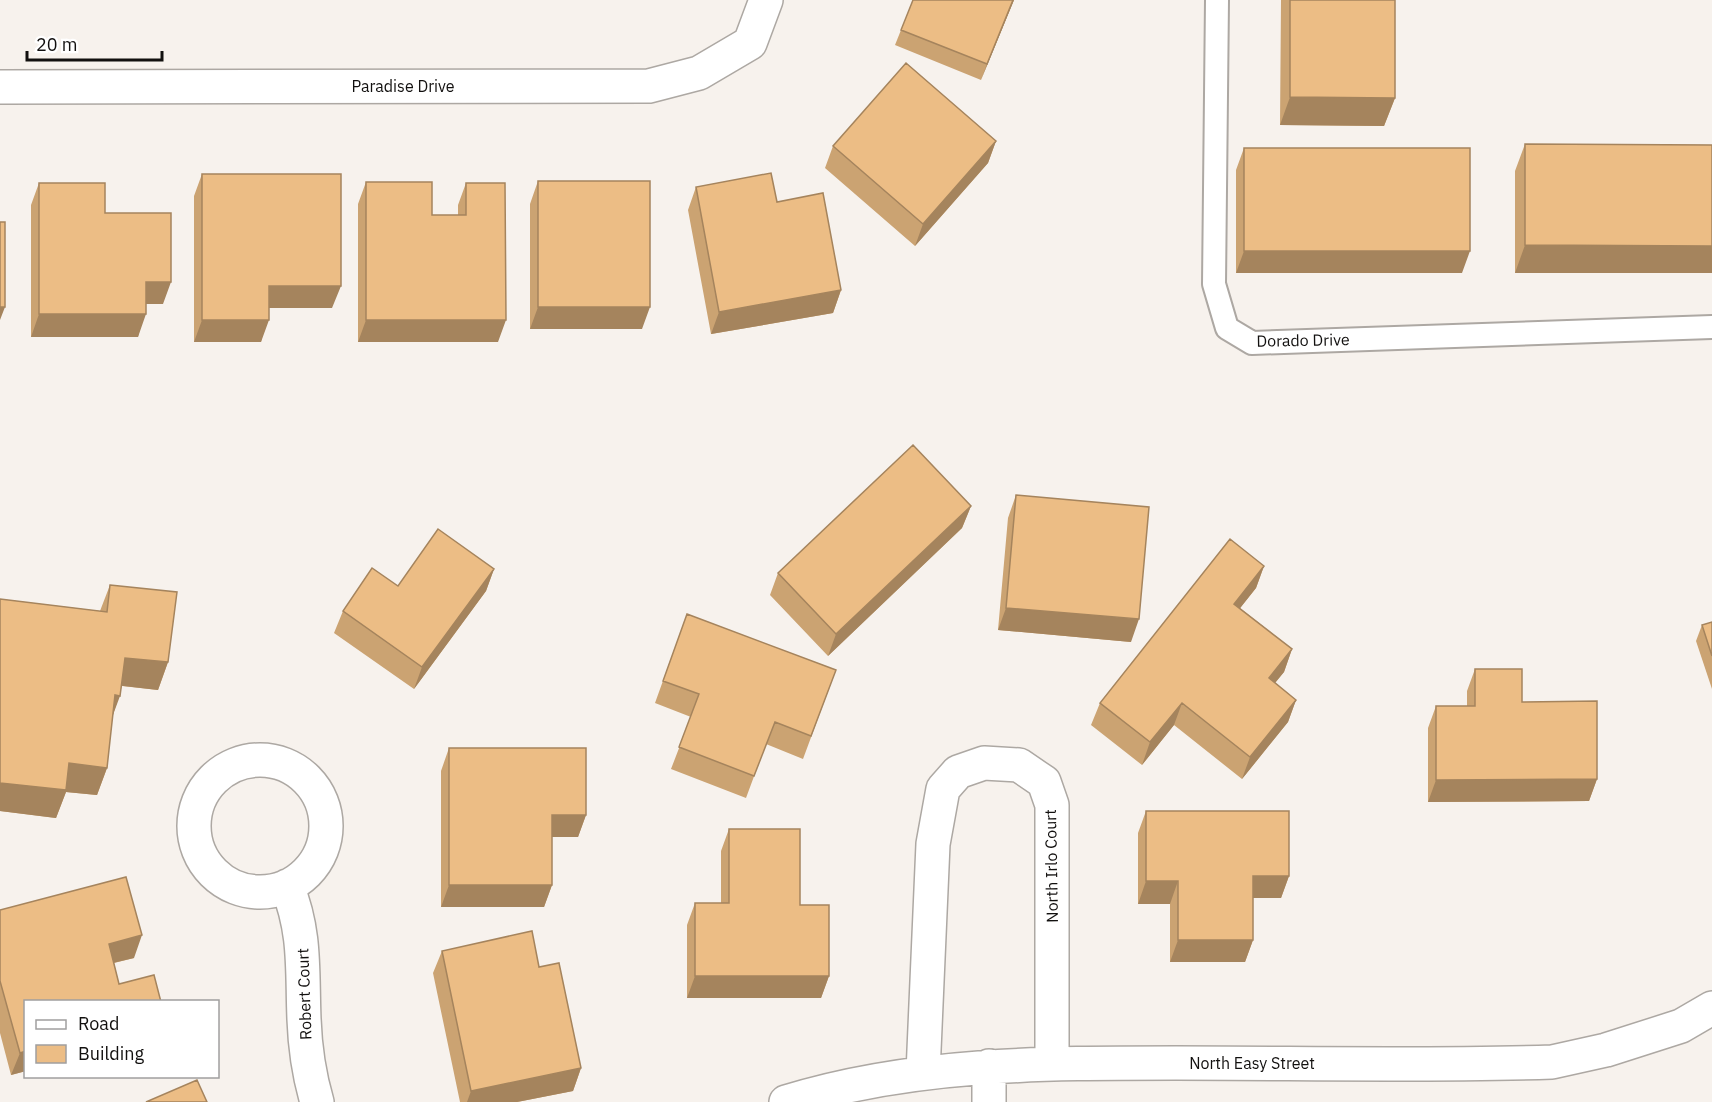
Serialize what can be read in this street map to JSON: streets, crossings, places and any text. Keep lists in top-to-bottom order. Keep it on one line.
{"streets":{"street":["Paradise Drive","North Irlo Court","Robert Court","North Easy Street"],"lane":["Dorado Drive"]},"crossings":[["North Irlo Court","North Easy Street"]],"legend":["Road","Building"],"scale_bar":"20 m"}
